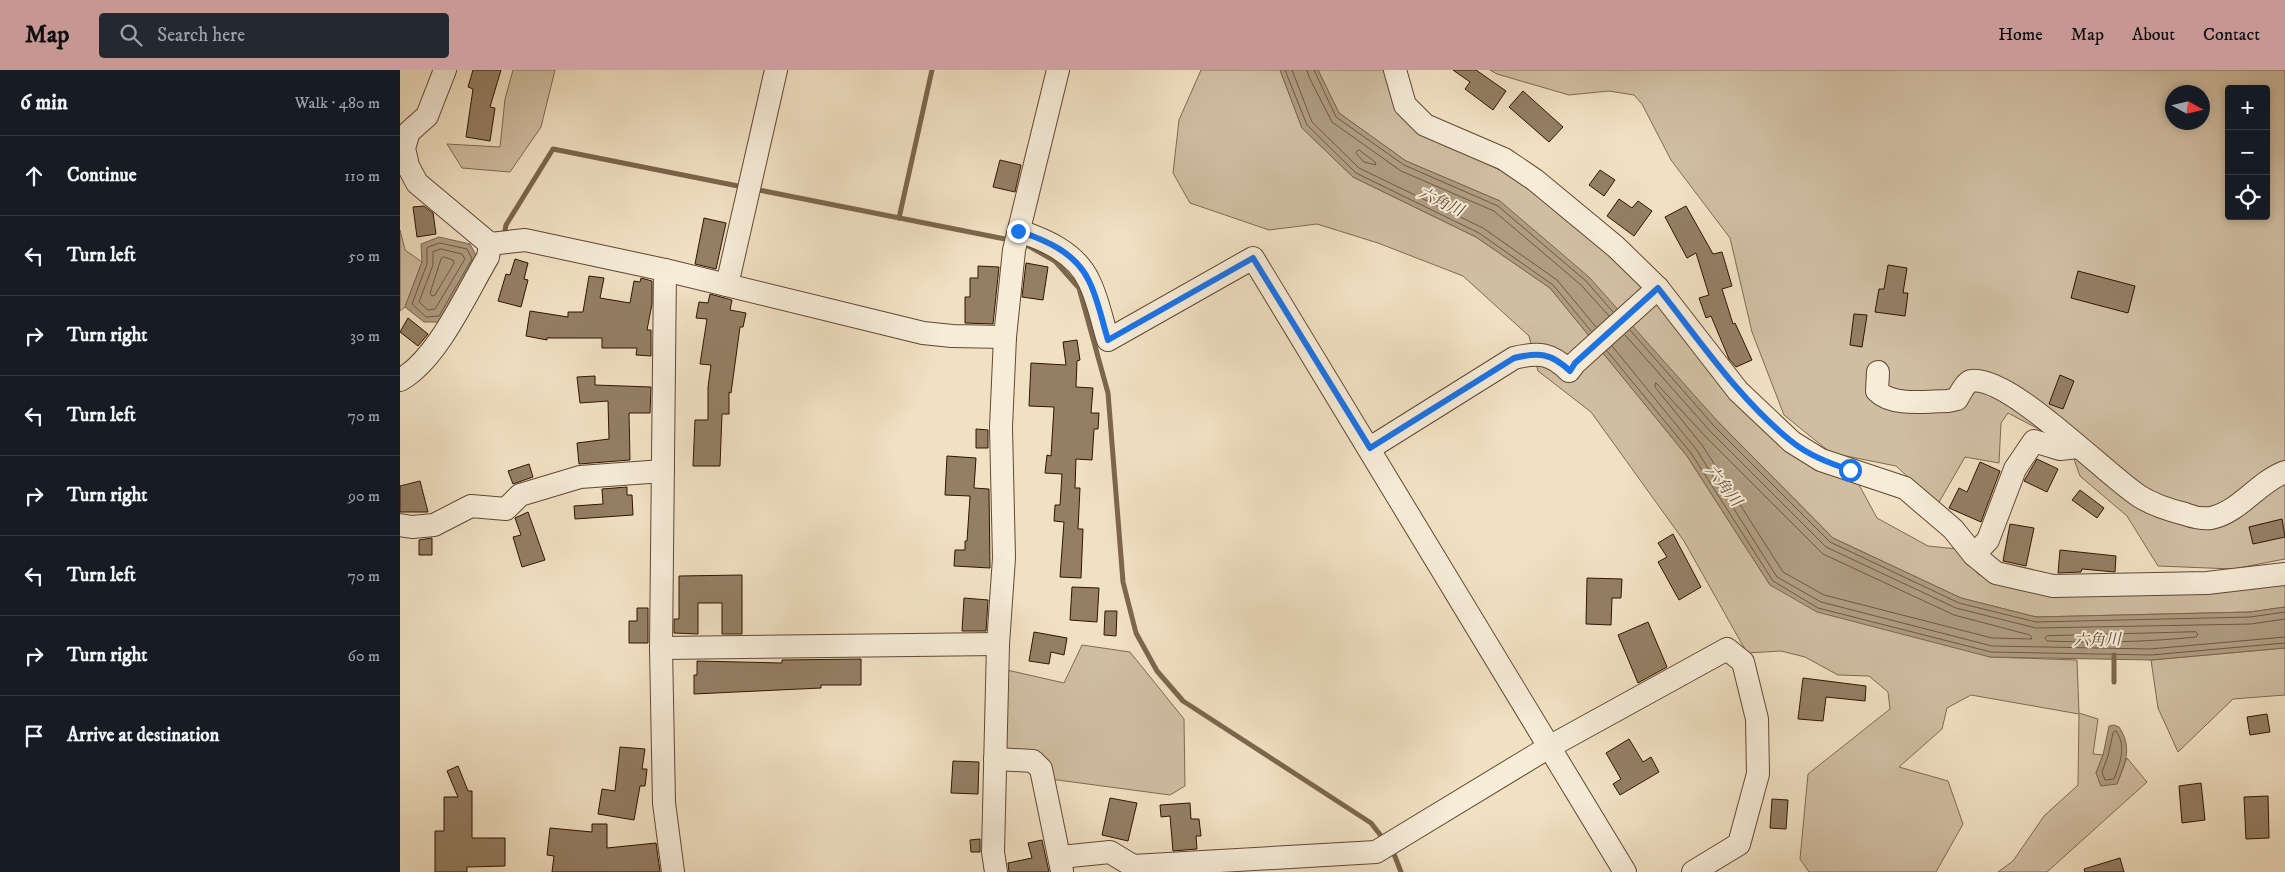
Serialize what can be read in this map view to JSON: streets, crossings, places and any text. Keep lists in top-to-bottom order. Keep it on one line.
{"water":["六角川"],"north":"right","page":{"header":"Map","search":"Search here","nav":["Home","Map","About","Contact"],"heading":["6 min","Walk · 480 m"],"map_buttons":["+","−"],"list":[["Continue","110 m"],["Turn left","50 m"],["Turn right","30 m"],["Turn left","70 m"],["Turn right","90 m"],["Turn left","70 m"],["Turn right","60 m"],"Arrive at destination"]}}
